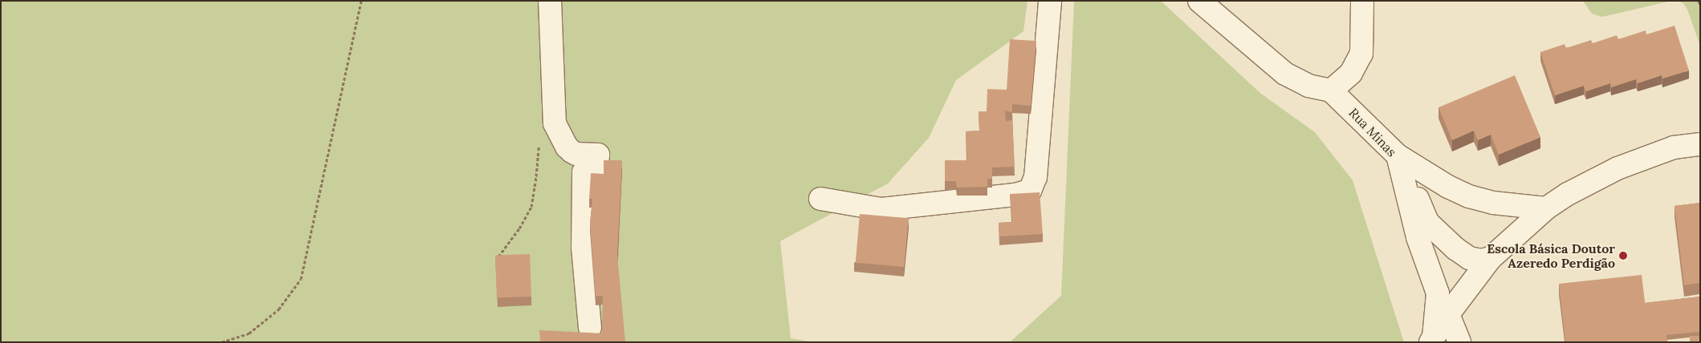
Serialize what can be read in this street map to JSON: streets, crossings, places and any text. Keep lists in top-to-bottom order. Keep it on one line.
{"streets":{"street":["Rua Minas"]},"places":["Escola Básica Doutor Azeredo Perdigão"]}
